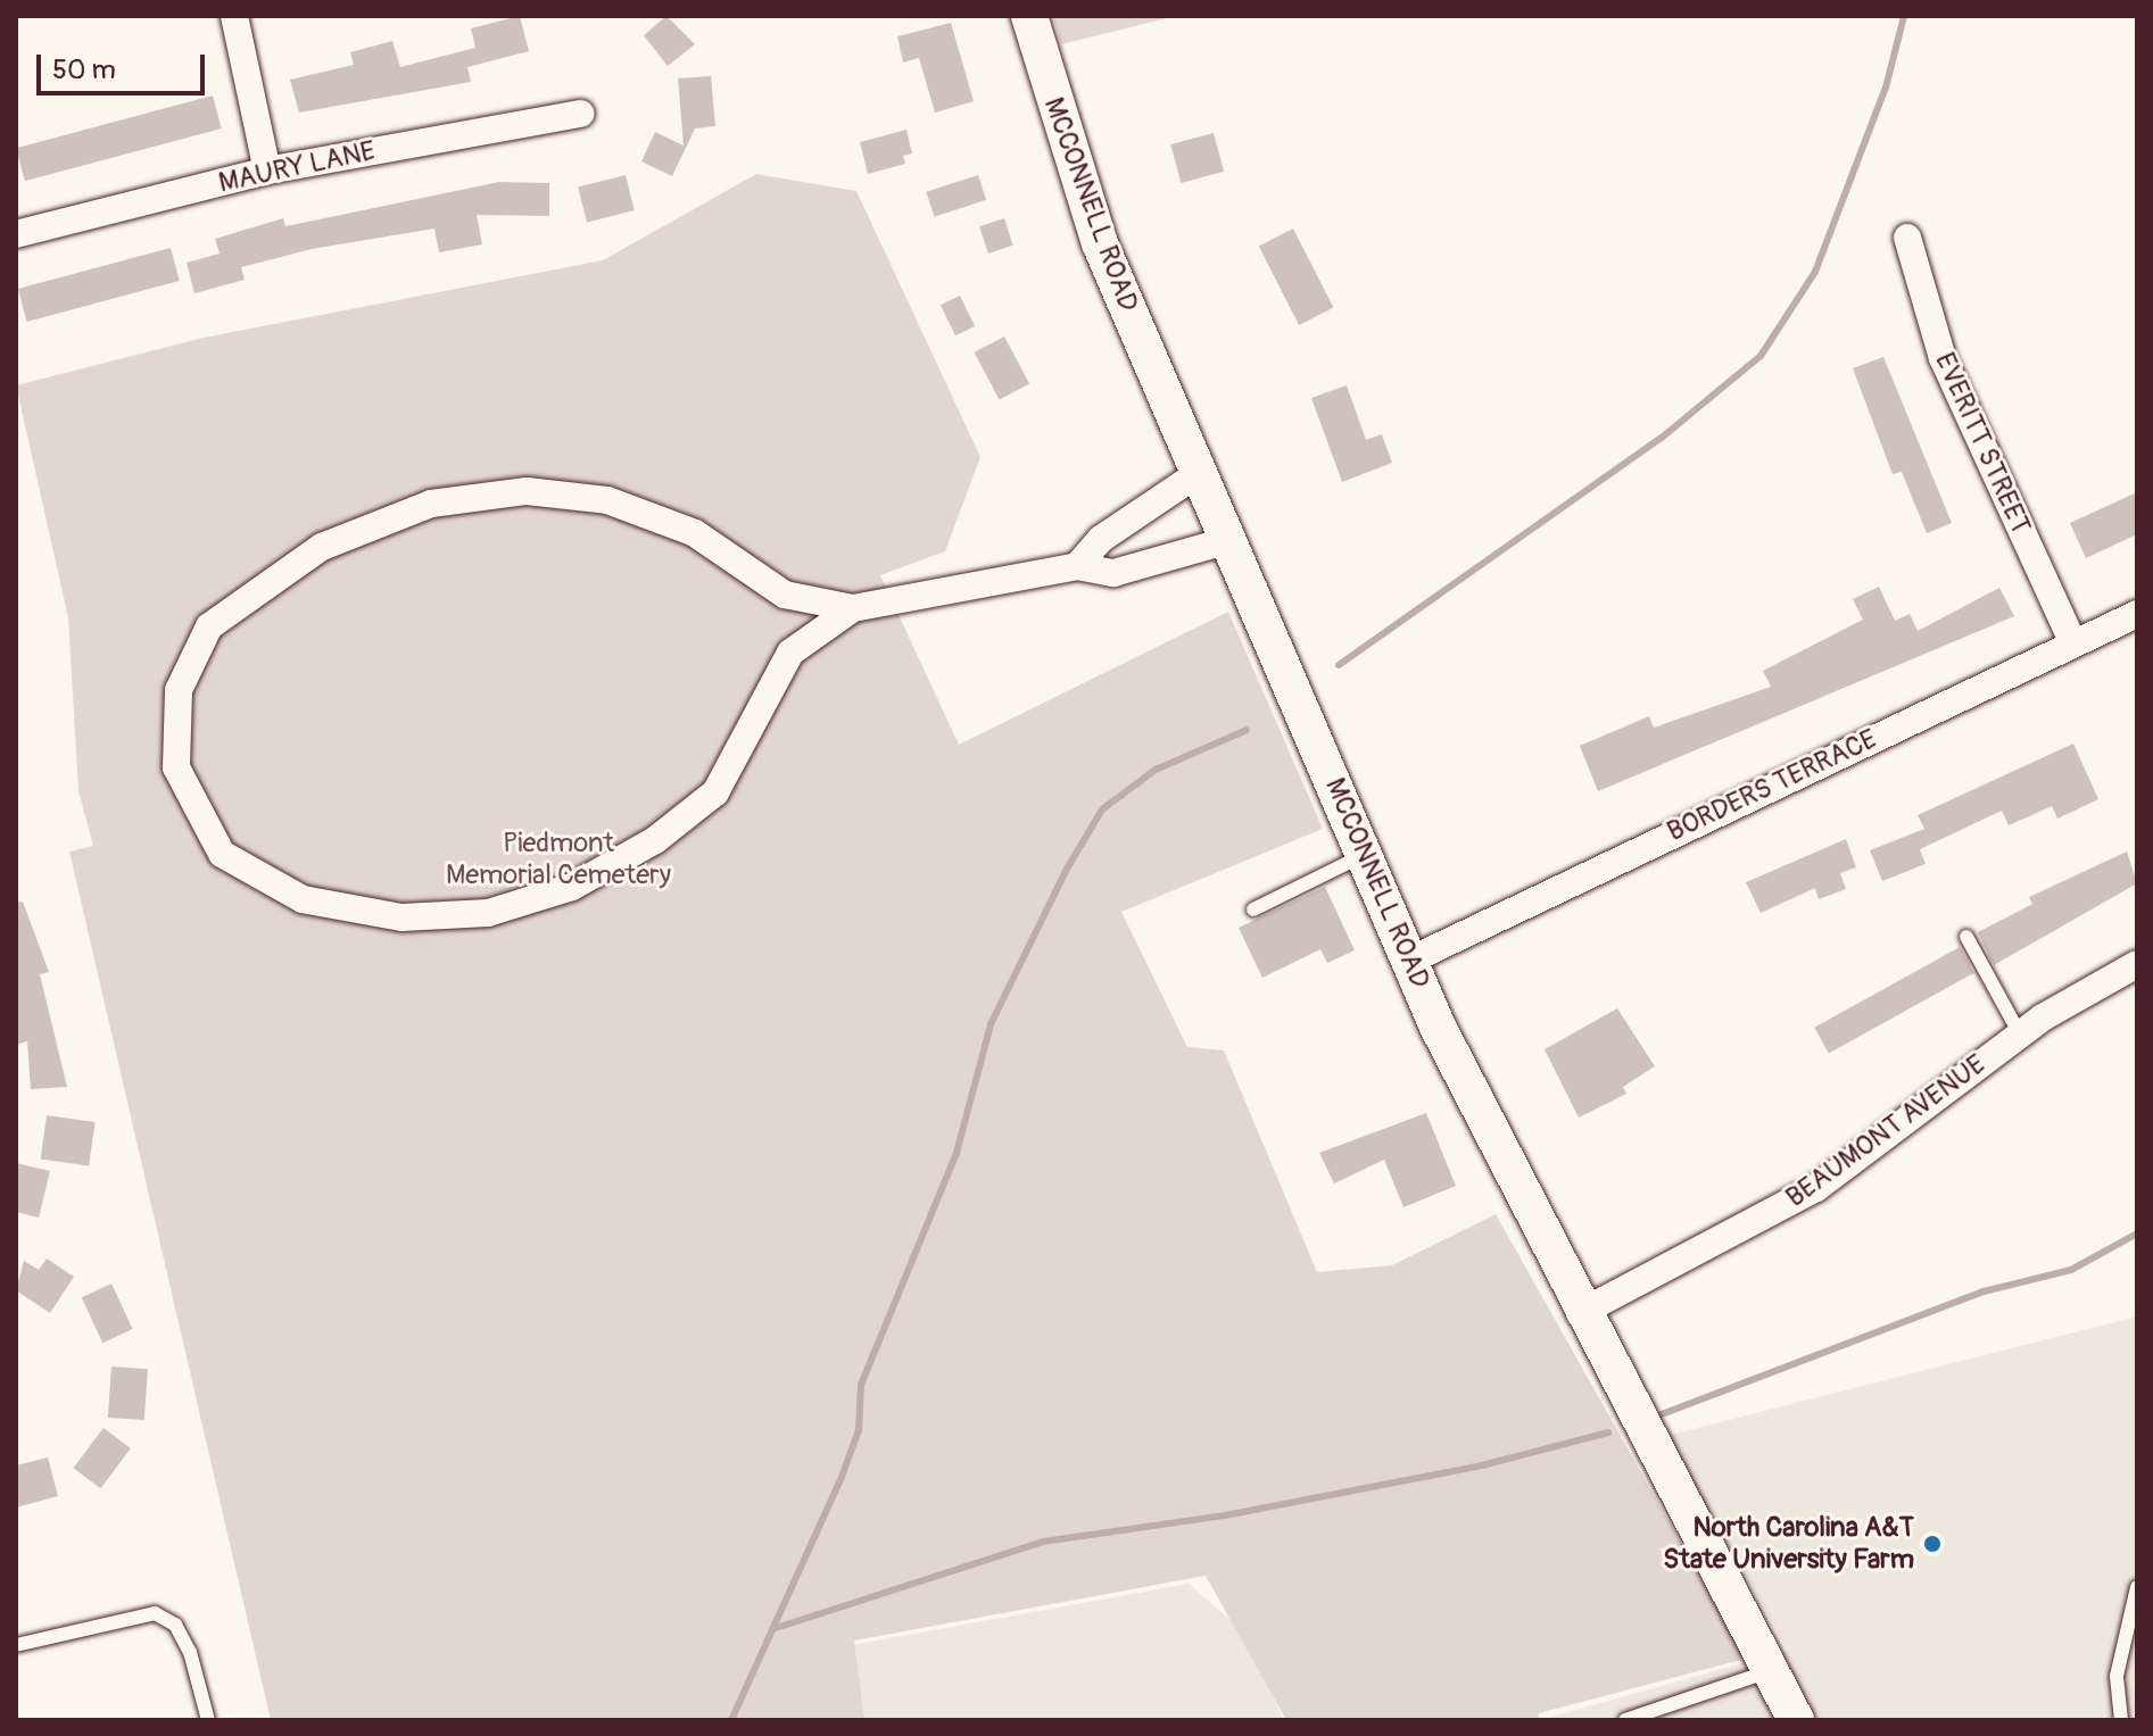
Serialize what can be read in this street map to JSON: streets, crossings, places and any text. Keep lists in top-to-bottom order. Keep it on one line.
{"streets":{"street":["MAURY LANE","MCCONNELL ROAD","EVERITT STREET","BORDERS TERRACE","BEAUMONT AVENUE"]},"crossings":[["MCCONNELL ROAD","BORDERS TERRACE"],["MCCONNELL ROAD","BEAUMONT AVENUE"],["EVERITT STREET","BORDERS TERRACE"]],"parks":["Piedmont Memorial Cemetery"],"places":["North Carolina A&T State University Farm"],"scale_bar":"50 m"}
